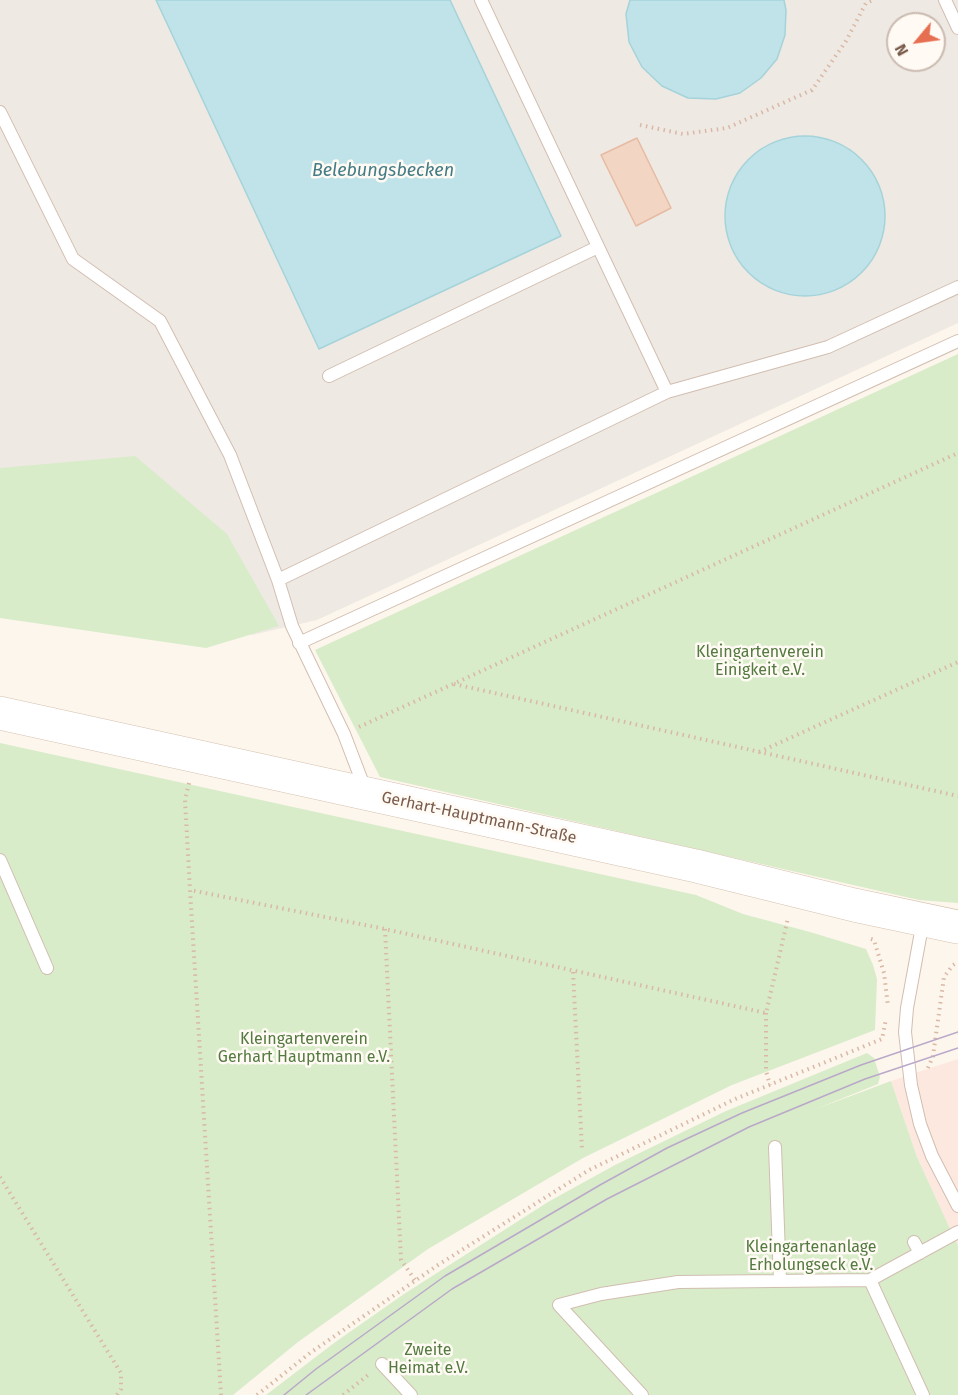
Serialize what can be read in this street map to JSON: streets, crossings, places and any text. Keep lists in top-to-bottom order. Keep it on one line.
{"streets":{"street":["Gerhart-Hauptmann-Straße"]},"water":["Belebungsbecken"],"parks":["Kleingartenverein Einigkeit e.V.","Kleingartenverein Gerhart Hauptmann e.V.","Kleingartenanlage Erholungseck e.V.","Zweite Heimat e.V."],"north":"bottom left"}
